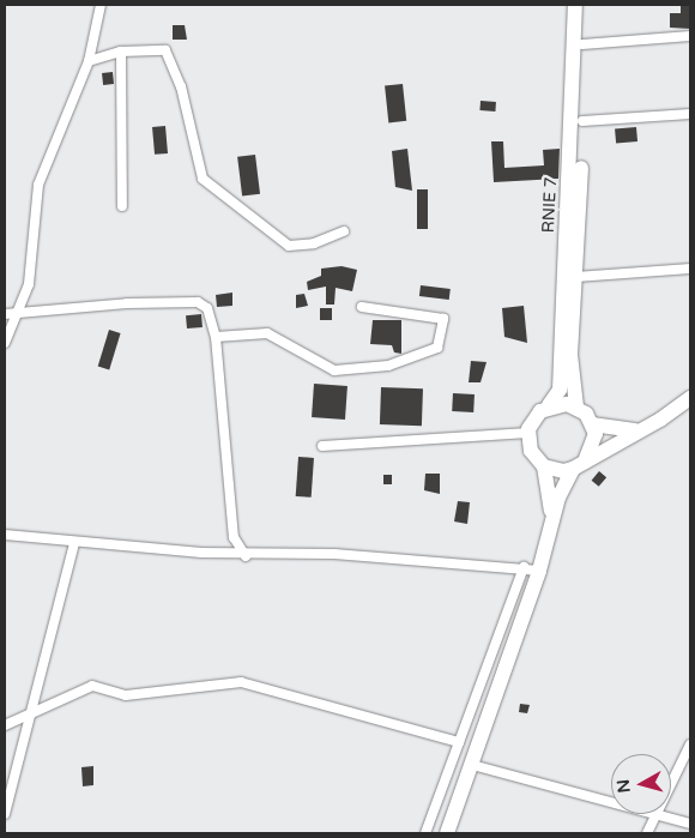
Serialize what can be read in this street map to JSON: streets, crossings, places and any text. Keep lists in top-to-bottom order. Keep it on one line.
{"streets":{"main road":["RNIE 7"]},"north":"left"}
